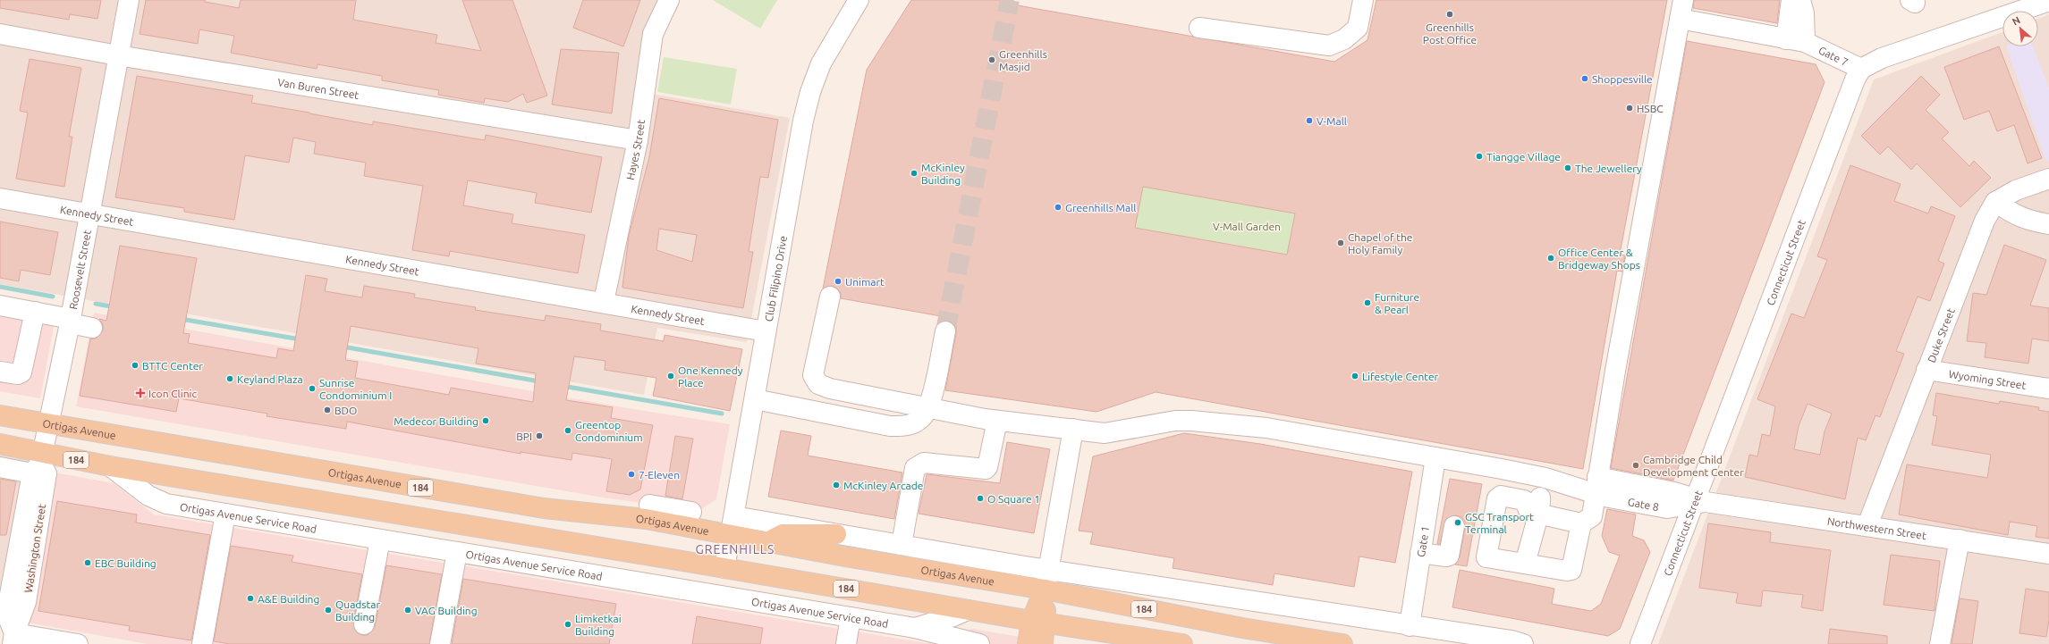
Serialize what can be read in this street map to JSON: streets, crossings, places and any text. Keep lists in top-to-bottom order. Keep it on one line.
{"streets":{"main road":["Ortigas Avenue","184"],"street":["Gate 7","Van Buren Street","Hayes Street","Kennedy Street","Connecticut Street","Roosevelt Street","Club Filipino Drive","Duke Street","Wyoming Street","Gate 8","Ortigas Avenue Service Road","Northwestern Street","Gate 1","Washington Street"]},"crossings":[["Gate 7","Connecticut Street"],["Van Buren Street","Hayes Street"],["Van Buren Street","Roosevelt Street"],["Hayes Street","Kennedy Street"],["Kennedy Street","Roosevelt Street"],["Kennedy Street","Club Filipino Drive"],["Connecticut Street","Gate 8"],["Connecticut Street","Northwestern Street"],["Roosevelt Street","Ortigas Avenue"],["Roosevelt Street","184"],["Roosevelt Street","Washington Street"],["Club Filipino Drive","Ortigas Avenue"],["Club Filipino Drive","184"],["Duke Street","Wyoming Street"],["Duke Street","Northwestern Street"],["184","Ortigas Avenue Service Road"],["184","Washington Street"],["Gate 8","Northwestern Street"],["Gate 8","Gate 1"]],"districts":["GREENHILLS"],"parks":["V-Mall Garden"],"places":{"other":["Greenhills Post Office","Greenhills Masjid","Shoppesville","HSBC","V-Mall","Tiangge Village","The Jewellery","McKinley Building","Greenhills Mall","Chapel of the Holy Family","Office Center & Bridgeway Shops","Unimart","Furniture & Pearl","BTTC Center","One Kennedy Place","Lifestyle Center","Keyland Plaza","Sunrise Condominium I","BDO","Medecor Building","Greentop Condominium","BPI","Cambridge Child Development Center","7-Eleven","McKinley Arcade","O Square 1","GSC Transport Terminal","EBC Building","A&E Building","Quadstar Building","VAG Building","Limketkai Building"],"health":["Icon Clinic"]},"north":"top left"}
